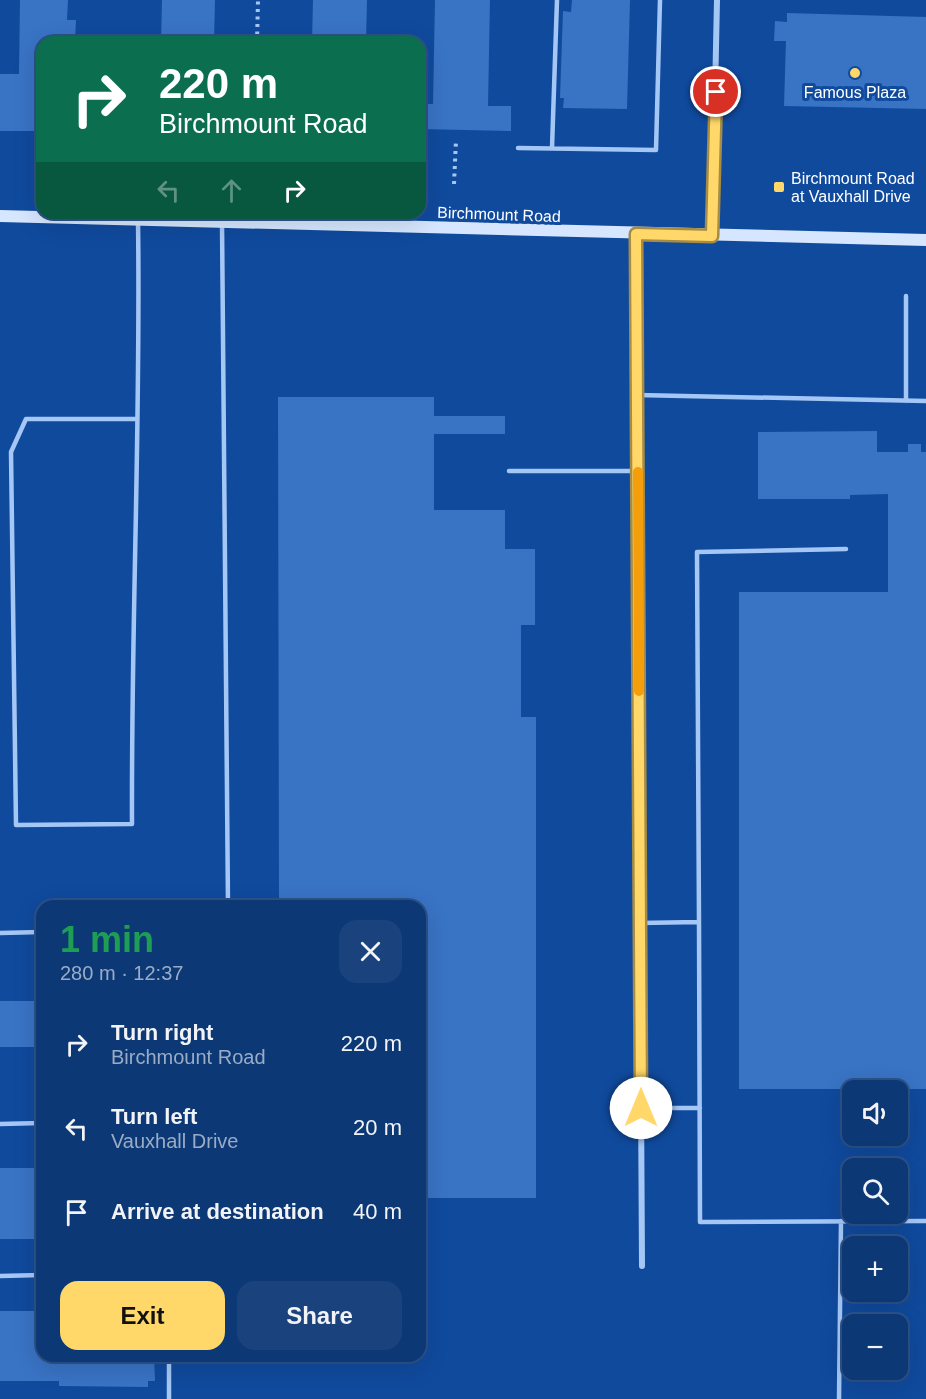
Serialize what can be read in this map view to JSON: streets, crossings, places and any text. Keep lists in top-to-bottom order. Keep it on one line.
{"streets":{"main road":["Birchmount Road"]},"places":{"other":["Famous Plaza"],"transit":["Birchmount Road at Vauxhall Drive"]},"page":{"turn":["220 m","Birchmount Road"],"heading":["1 min","280 m · 12:37"],"list":[{"name":"Turn right","note":"Birchmount Road","value":"220 m"},{"name":"Turn left","note":"Vauxhall Drive","value":"20 m"},{"name":"Arrive at destination","value":"40 m"}],"map_buttons":["+","−"],"buttons":["Exit","Share"]}}
